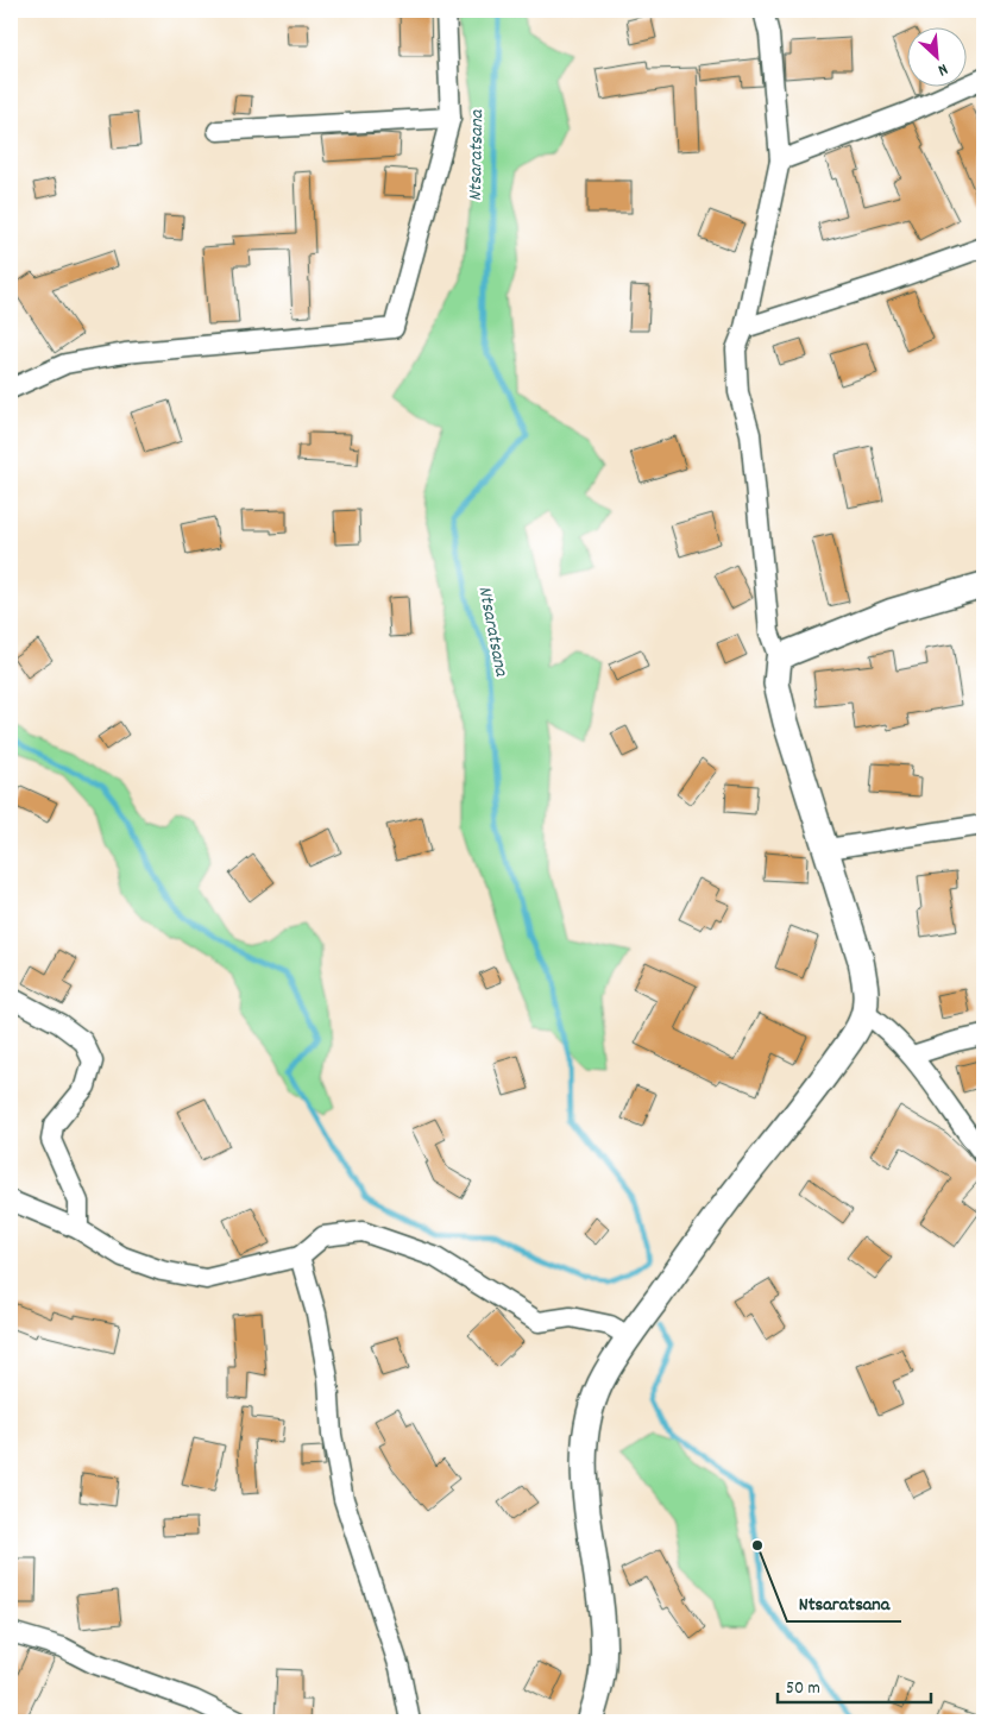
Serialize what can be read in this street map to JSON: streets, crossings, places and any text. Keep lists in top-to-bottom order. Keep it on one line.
{"water":["Ntsaratsana"],"places":["Ntsaratsana"],"scale_bar":"50 m","north":"bottom right"}
